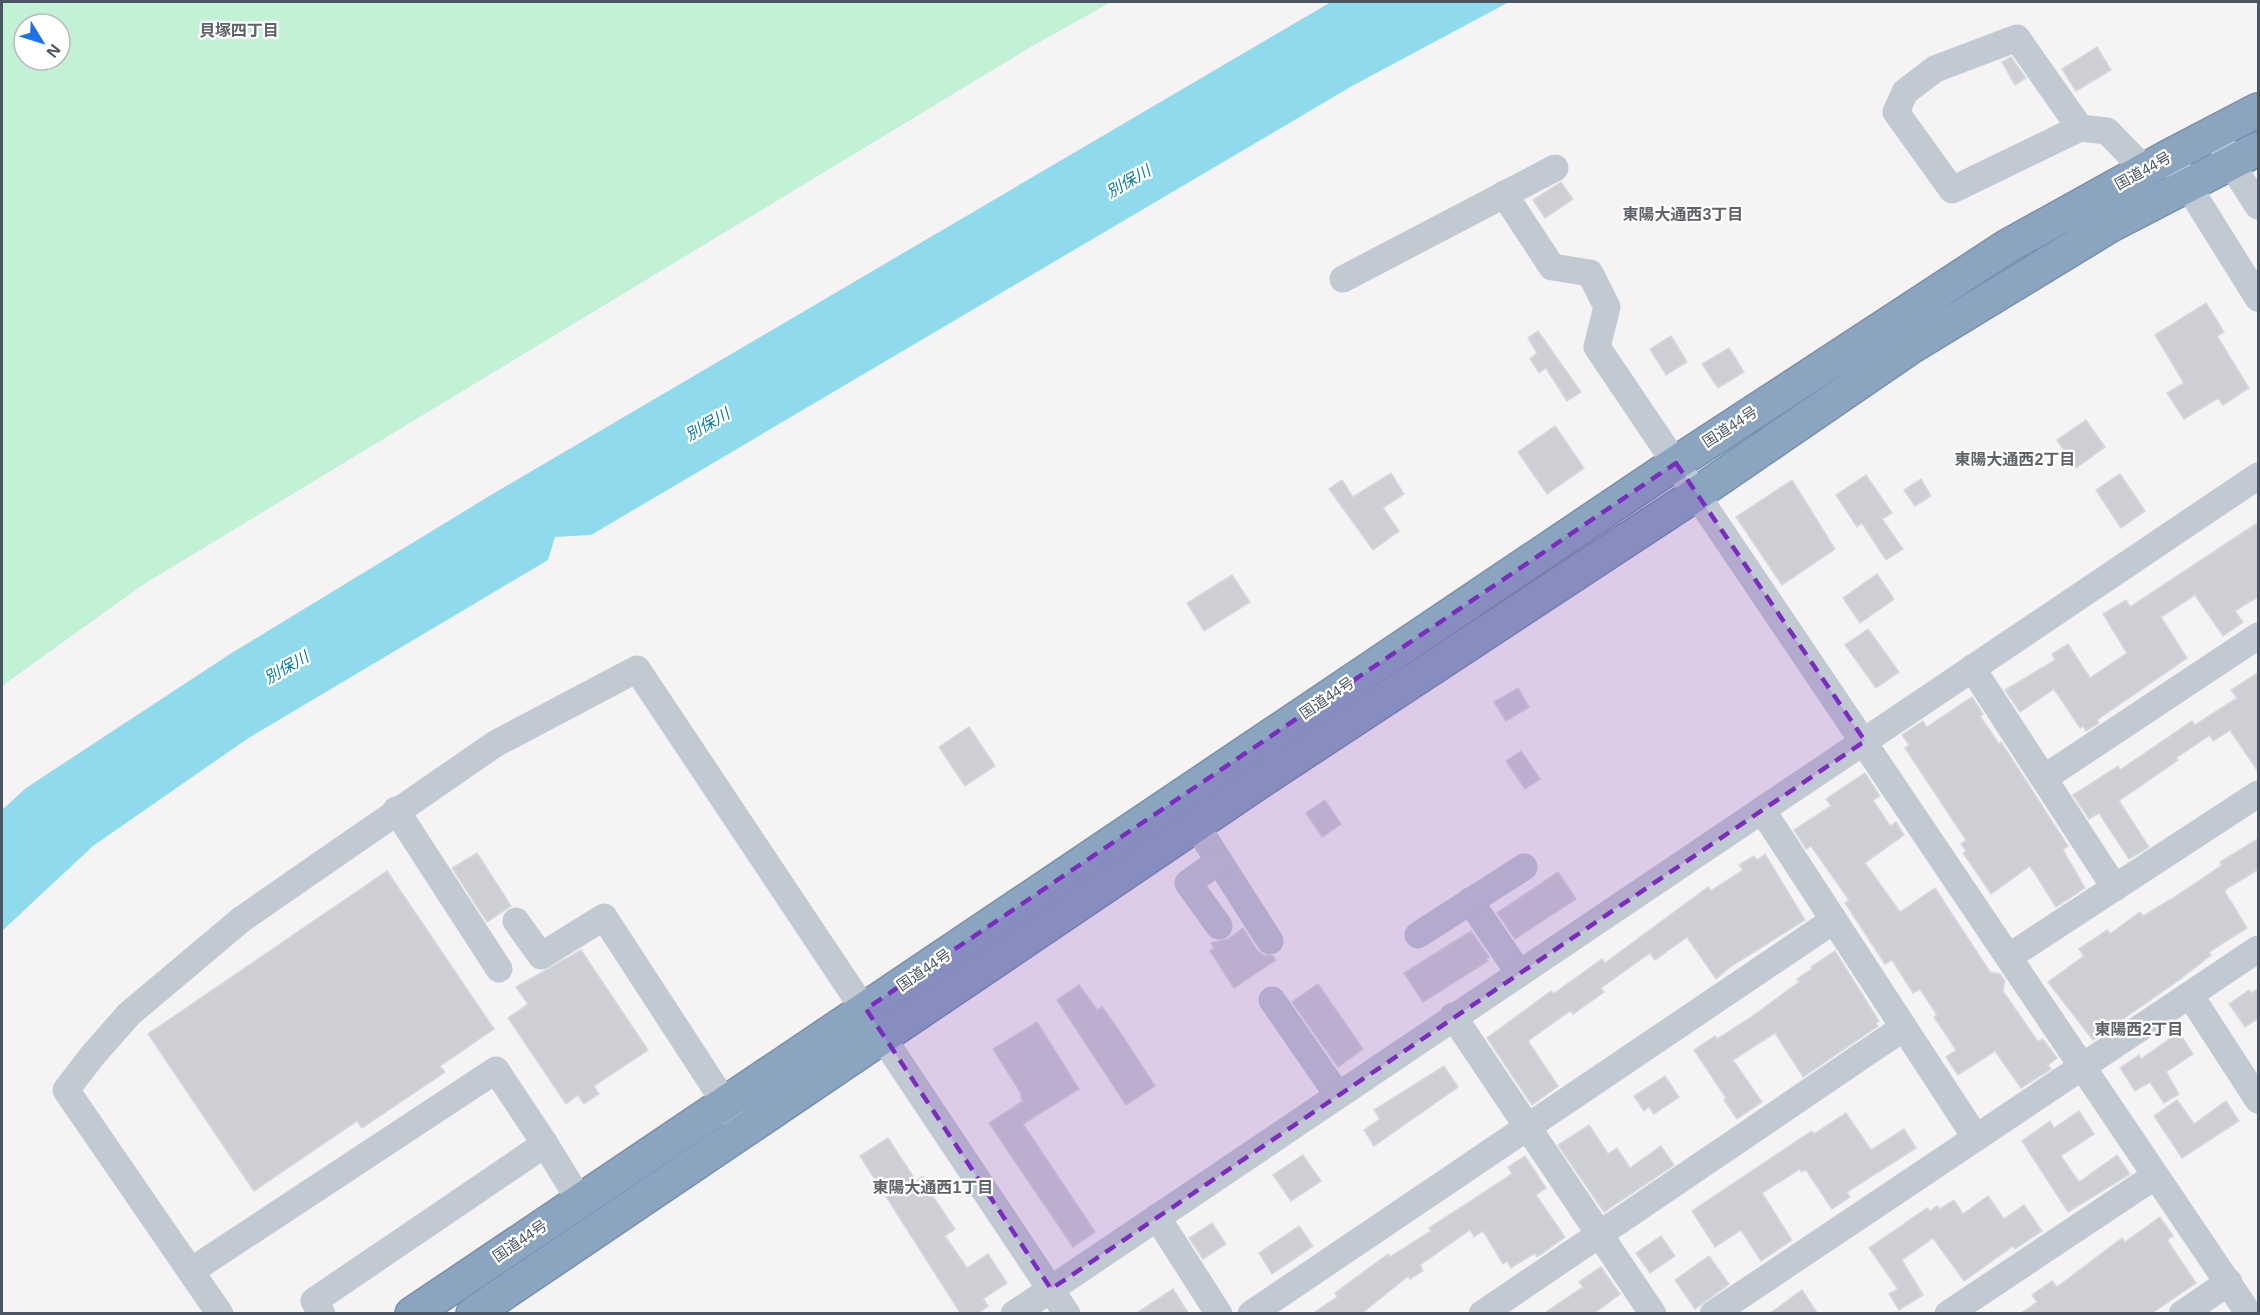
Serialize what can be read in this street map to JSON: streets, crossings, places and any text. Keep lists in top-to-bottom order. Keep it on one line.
{"streets":{"highway":["国道44号"]},"districts":["貝塚四丁目","東陽大通西3丁目","東陽大通西2丁目","東陽西2丁目","東陽大通西1丁目"],"water":["別保川"],"north":"bottom right"}
